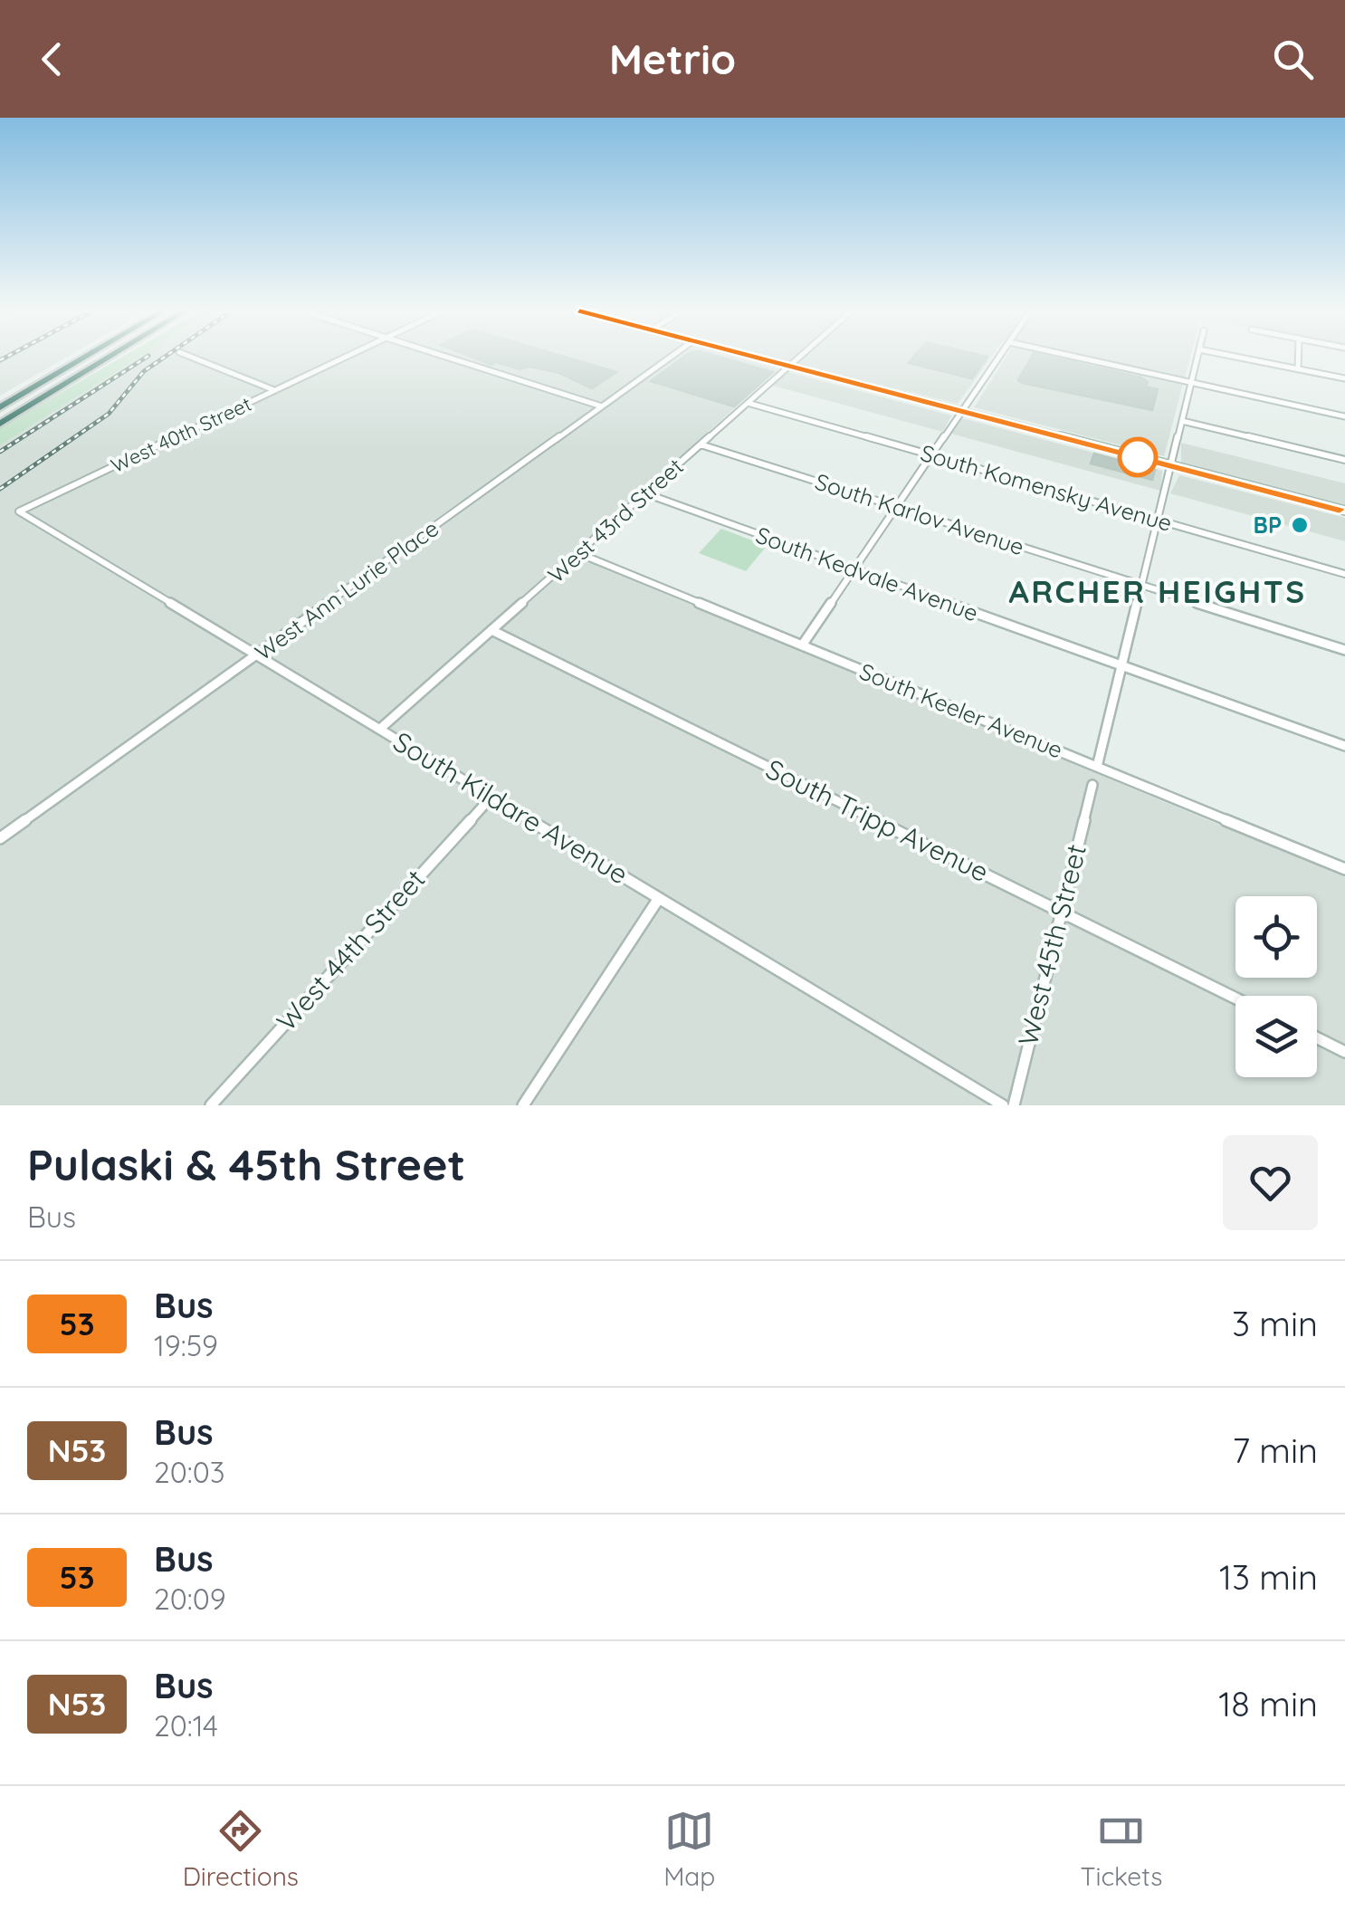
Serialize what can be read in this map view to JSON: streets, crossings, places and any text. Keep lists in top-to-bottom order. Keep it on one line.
{"streets":{"street":["West 40th Street","South Komensky Avenue","South Karlov Avenue","West 43rd Street","South Kedvale Avenue","West Ann Lurie Place","South Keeler Avenue","South Kildare Avenue","South Tripp Avenue","West 45th Street","West 44th Street"]},"crossings":[["West 40th Street","South Kildare Avenue"],["South Komensky Avenue","West 43rd Street"],["South Karlov Avenue","West 43rd Street"],["West 43rd Street","South Kedvale Avenue"],["West 43rd Street","South Keeler Avenue"],["West 43rd Street","South Kildare Avenue"],["West 43rd Street","South Tripp Avenue"],["West Ann Lurie Place","South Kildare Avenue"],["South Kildare Avenue","West 44th Street"],["South Tripp Avenue","West 45th Street"]],"districts":["ARCHER HEIGHTS"],"places":["BP"],"lines":["bus line 53"],"page":{"header":"Metrio","heading":["Pulaski & 45th Street","Bus"],"list":[{"mark":"53","name":"Bus","note":"19:59","value":"3 min"},{"mark":"N53","name":"Bus","note":"20:03","value":"7 min"},{"mark":"53","name":"Bus","note":"20:09","value":"13 min"},{"mark":"N53","name":"Bus","note":"20:14","value":"18 min"}],"tabs":["Directions","Map","Tickets"]}}
